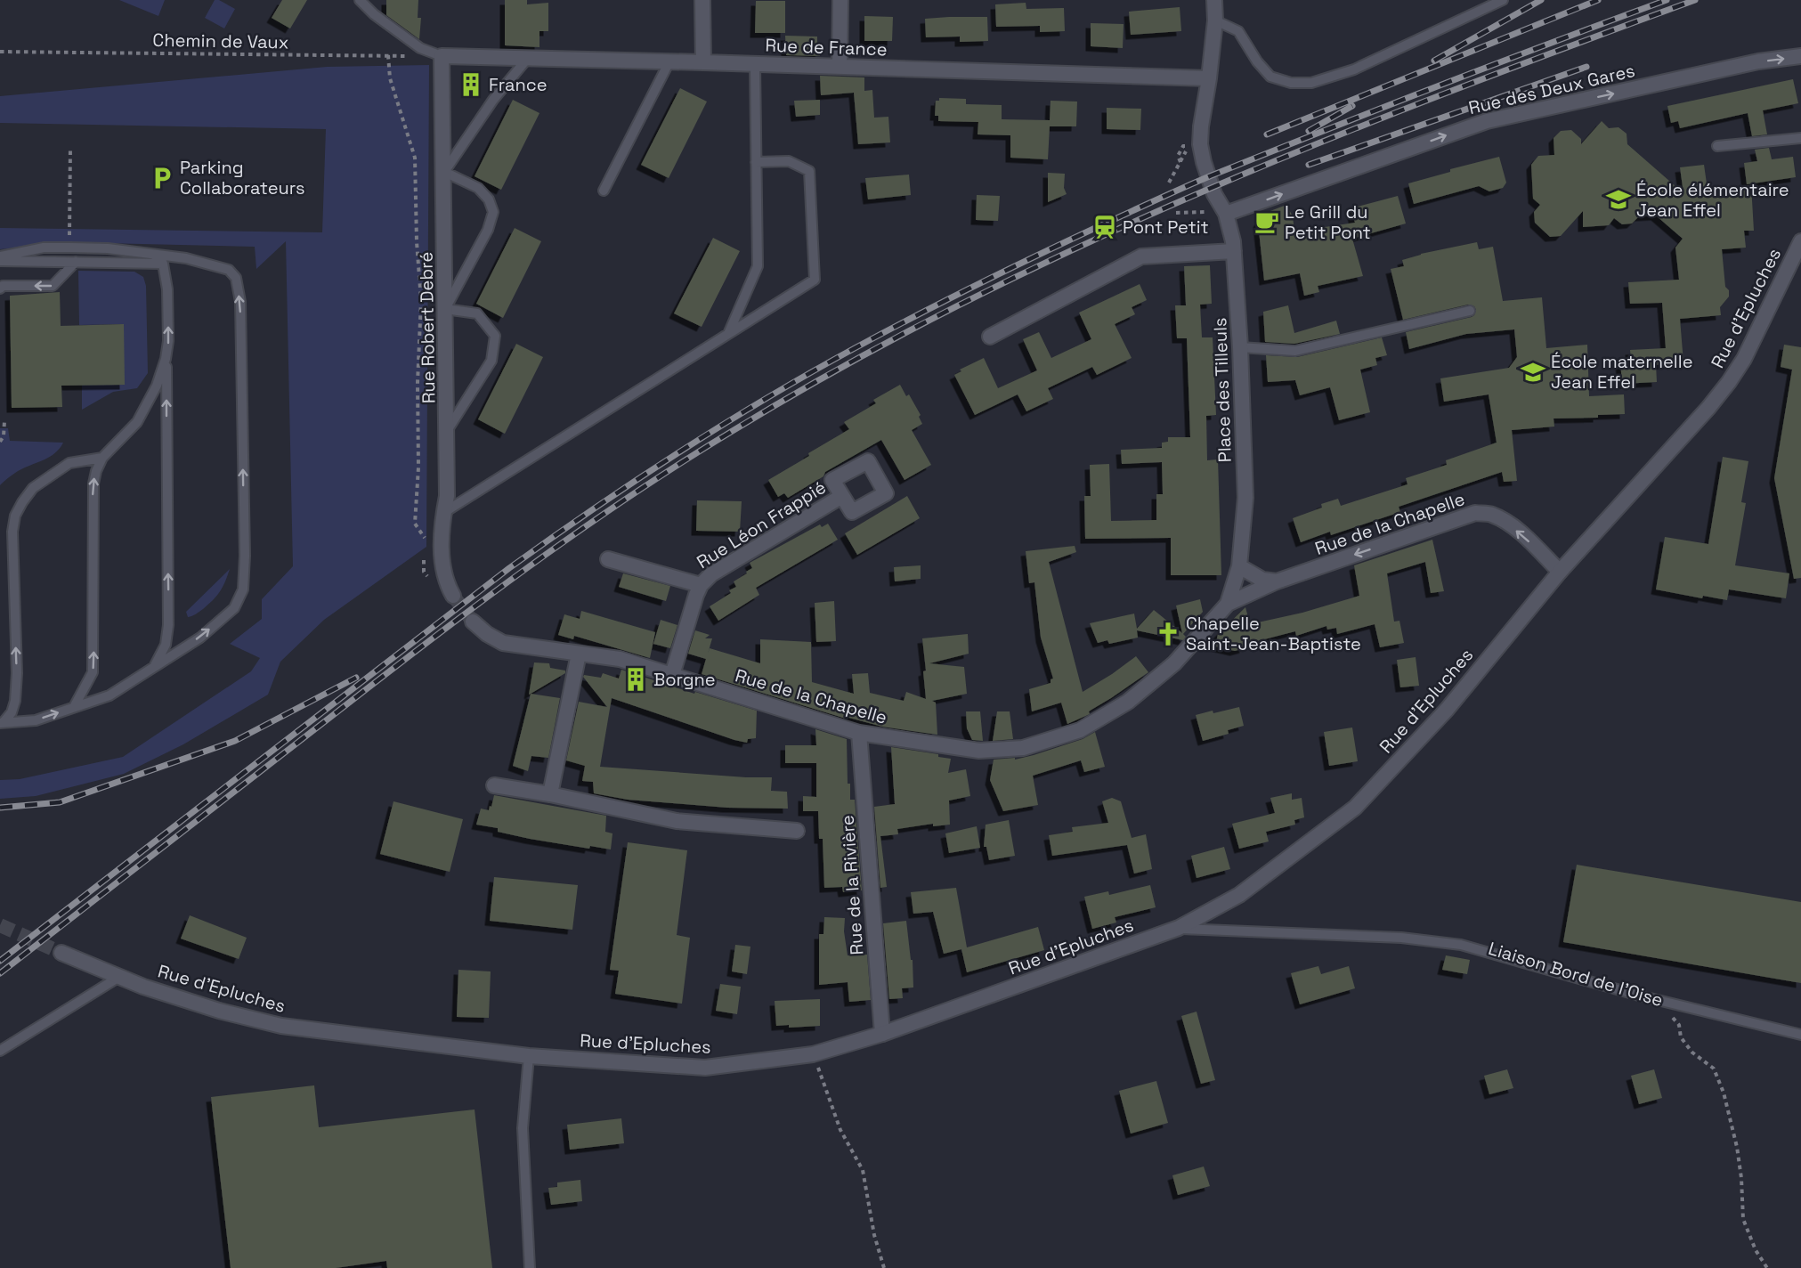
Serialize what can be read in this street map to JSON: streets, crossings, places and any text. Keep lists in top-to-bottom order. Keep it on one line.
{"streets":{"street":["Rue de France","Rue des Deux Gares","Rue d'Epluches","Rue Robert Debré","Place des Tilleuls","Rue de la Chapelle","Rue Léon Frappié","Rue de la Rivière"],"path":["Chemin de Vaux","Liaison Bord de l'Oise"]},"crossings":[["Rue de France","Rue Robert Debré"],["Rue de France","Place des Tilleuls"],["Rue des Deux Gares","Place des Tilleuls"],["Rue d'Epluches","Rue de la Chapelle"],["Rue d'Epluches","Rue de la Rivière"],["Place des Tilleuls","Rue de la Chapelle"],["Rue de la Chapelle","Rue Léon Frappié"],["Rue de la Chapelle","Rue de la Rivière"]],"one_way":["Rue des Deux Gares"],"places":{"building":["France","Borgne"],"parking":["Parking Collaborateurs"],"school or university":["École élémentaire Jean Effel","École maternelle Jean Effel"],"cafe":["Le Grill du Petit Pont"],"station":["Pont Petit"],"church":["Chapelle Saint-Jean-Baptiste"]}}
